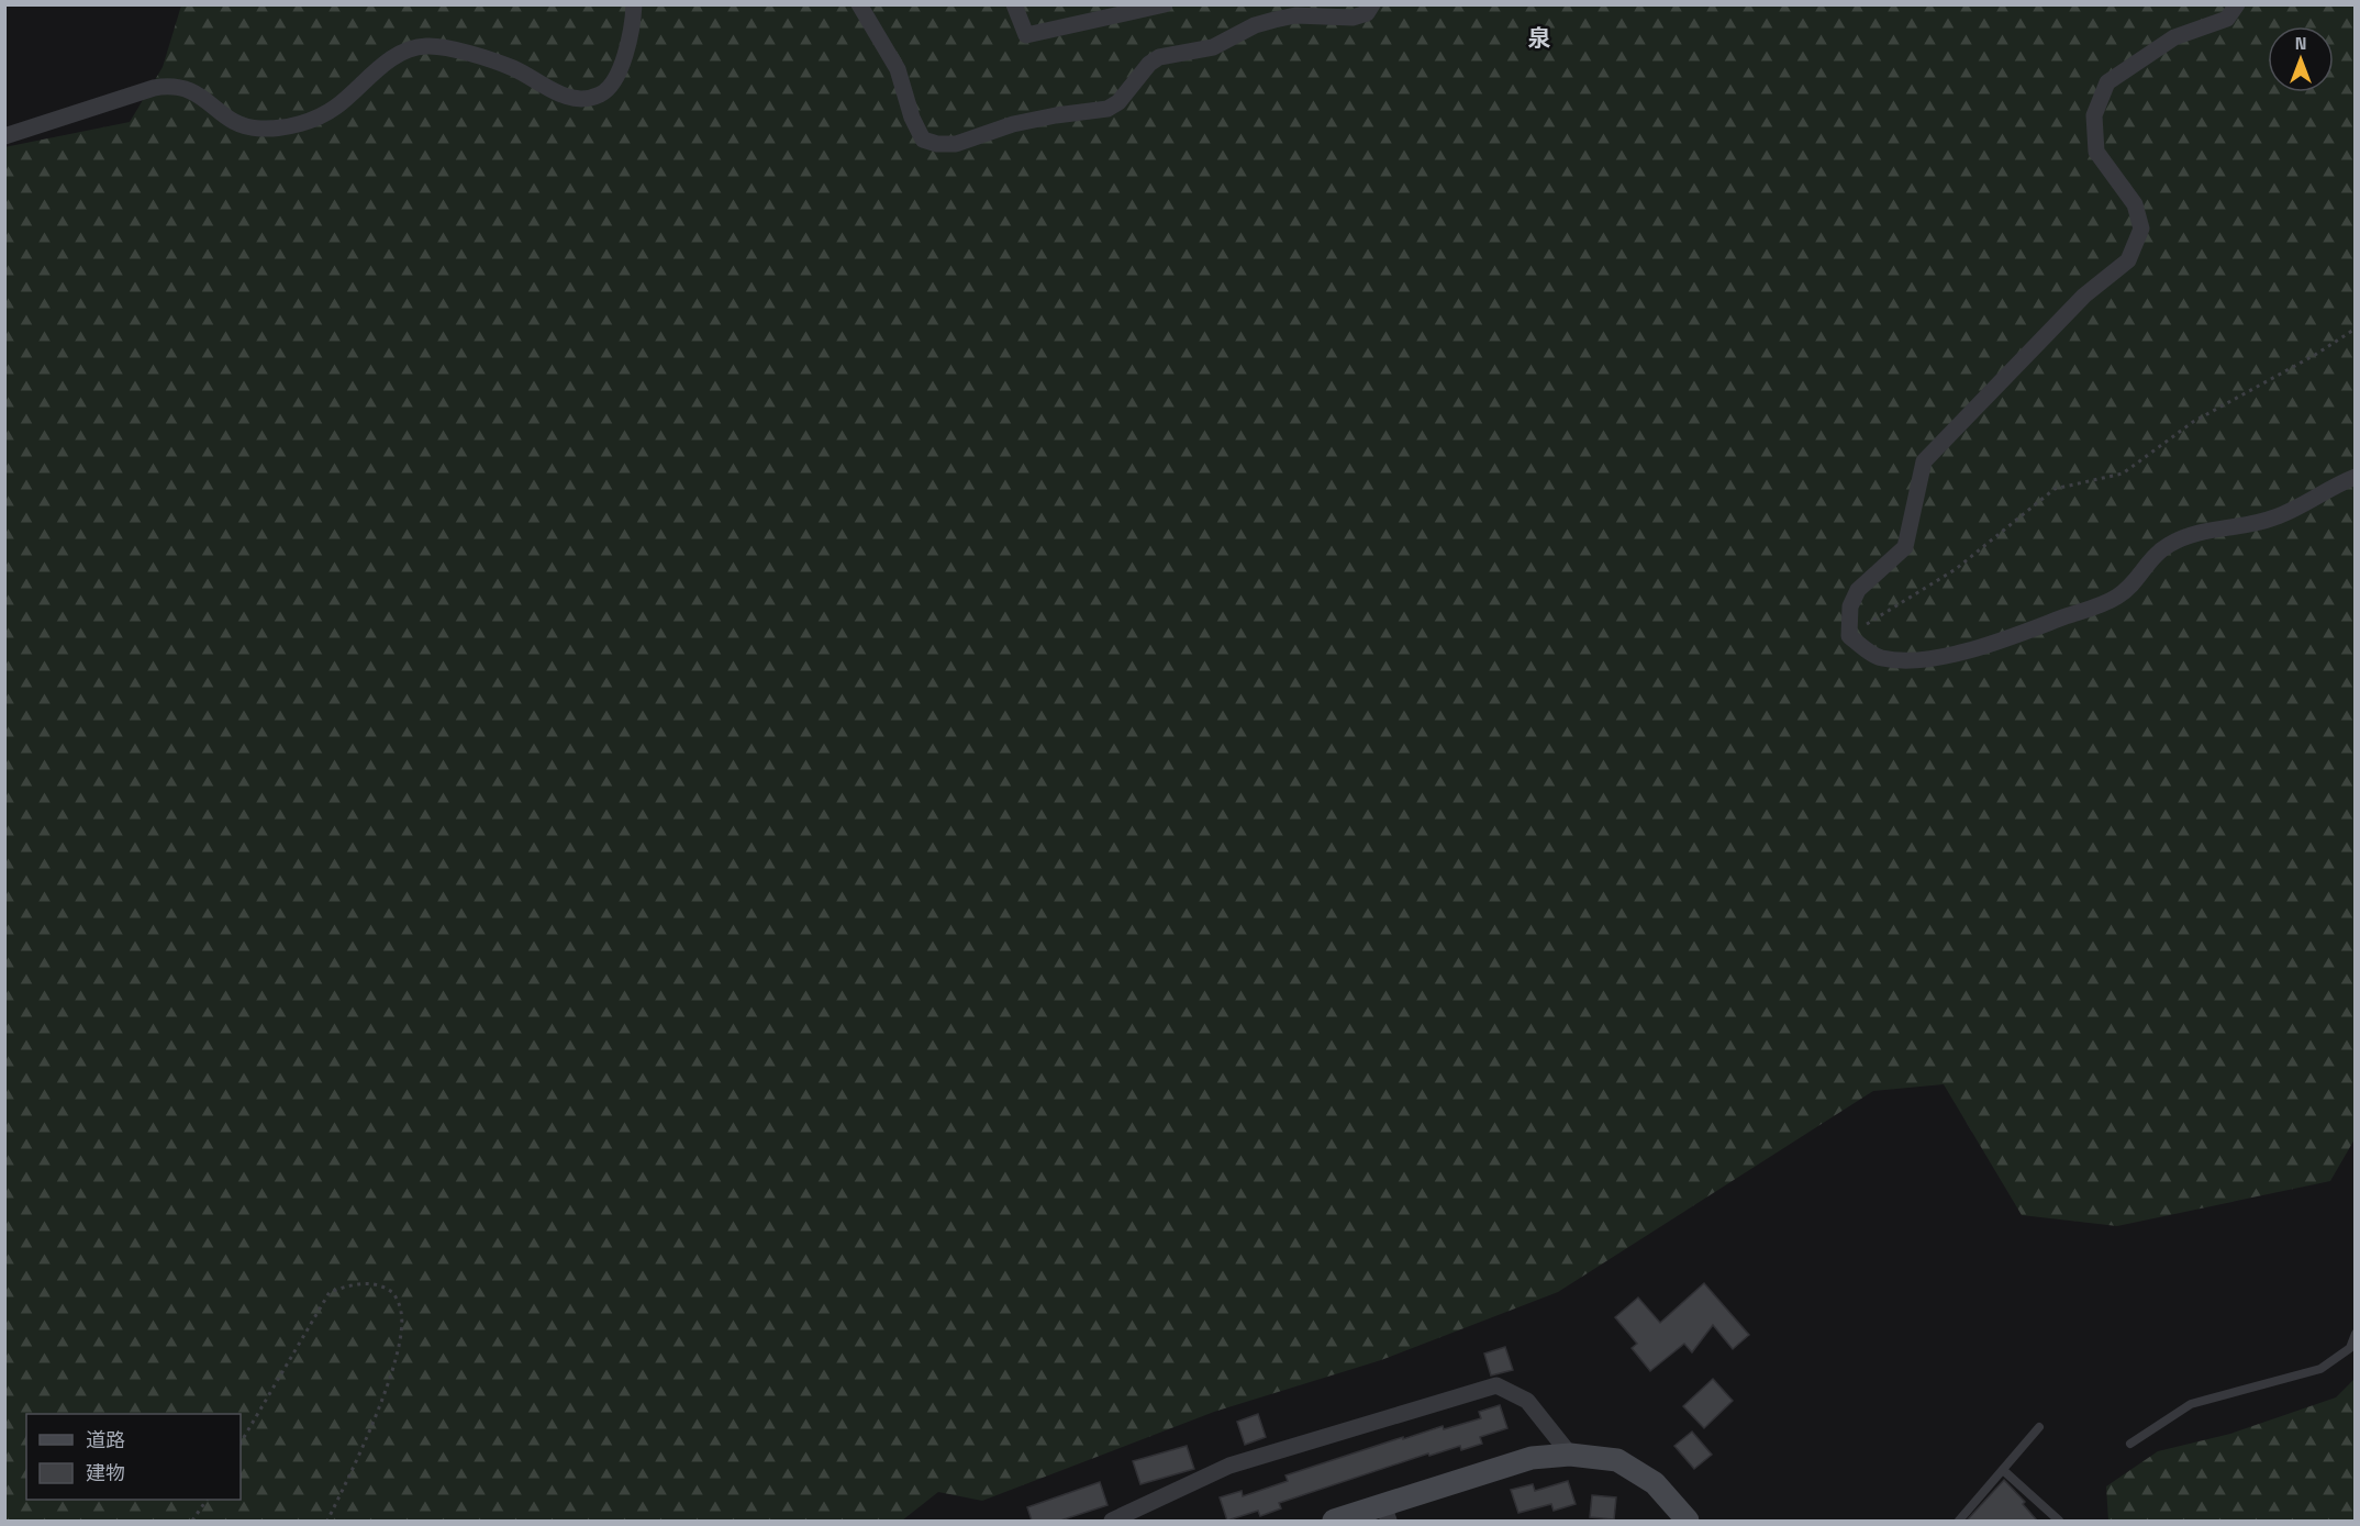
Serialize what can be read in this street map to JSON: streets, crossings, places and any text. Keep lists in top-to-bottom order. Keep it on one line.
{"districts":["泉"],"legend":["道路","建物"],"north":"top"}
